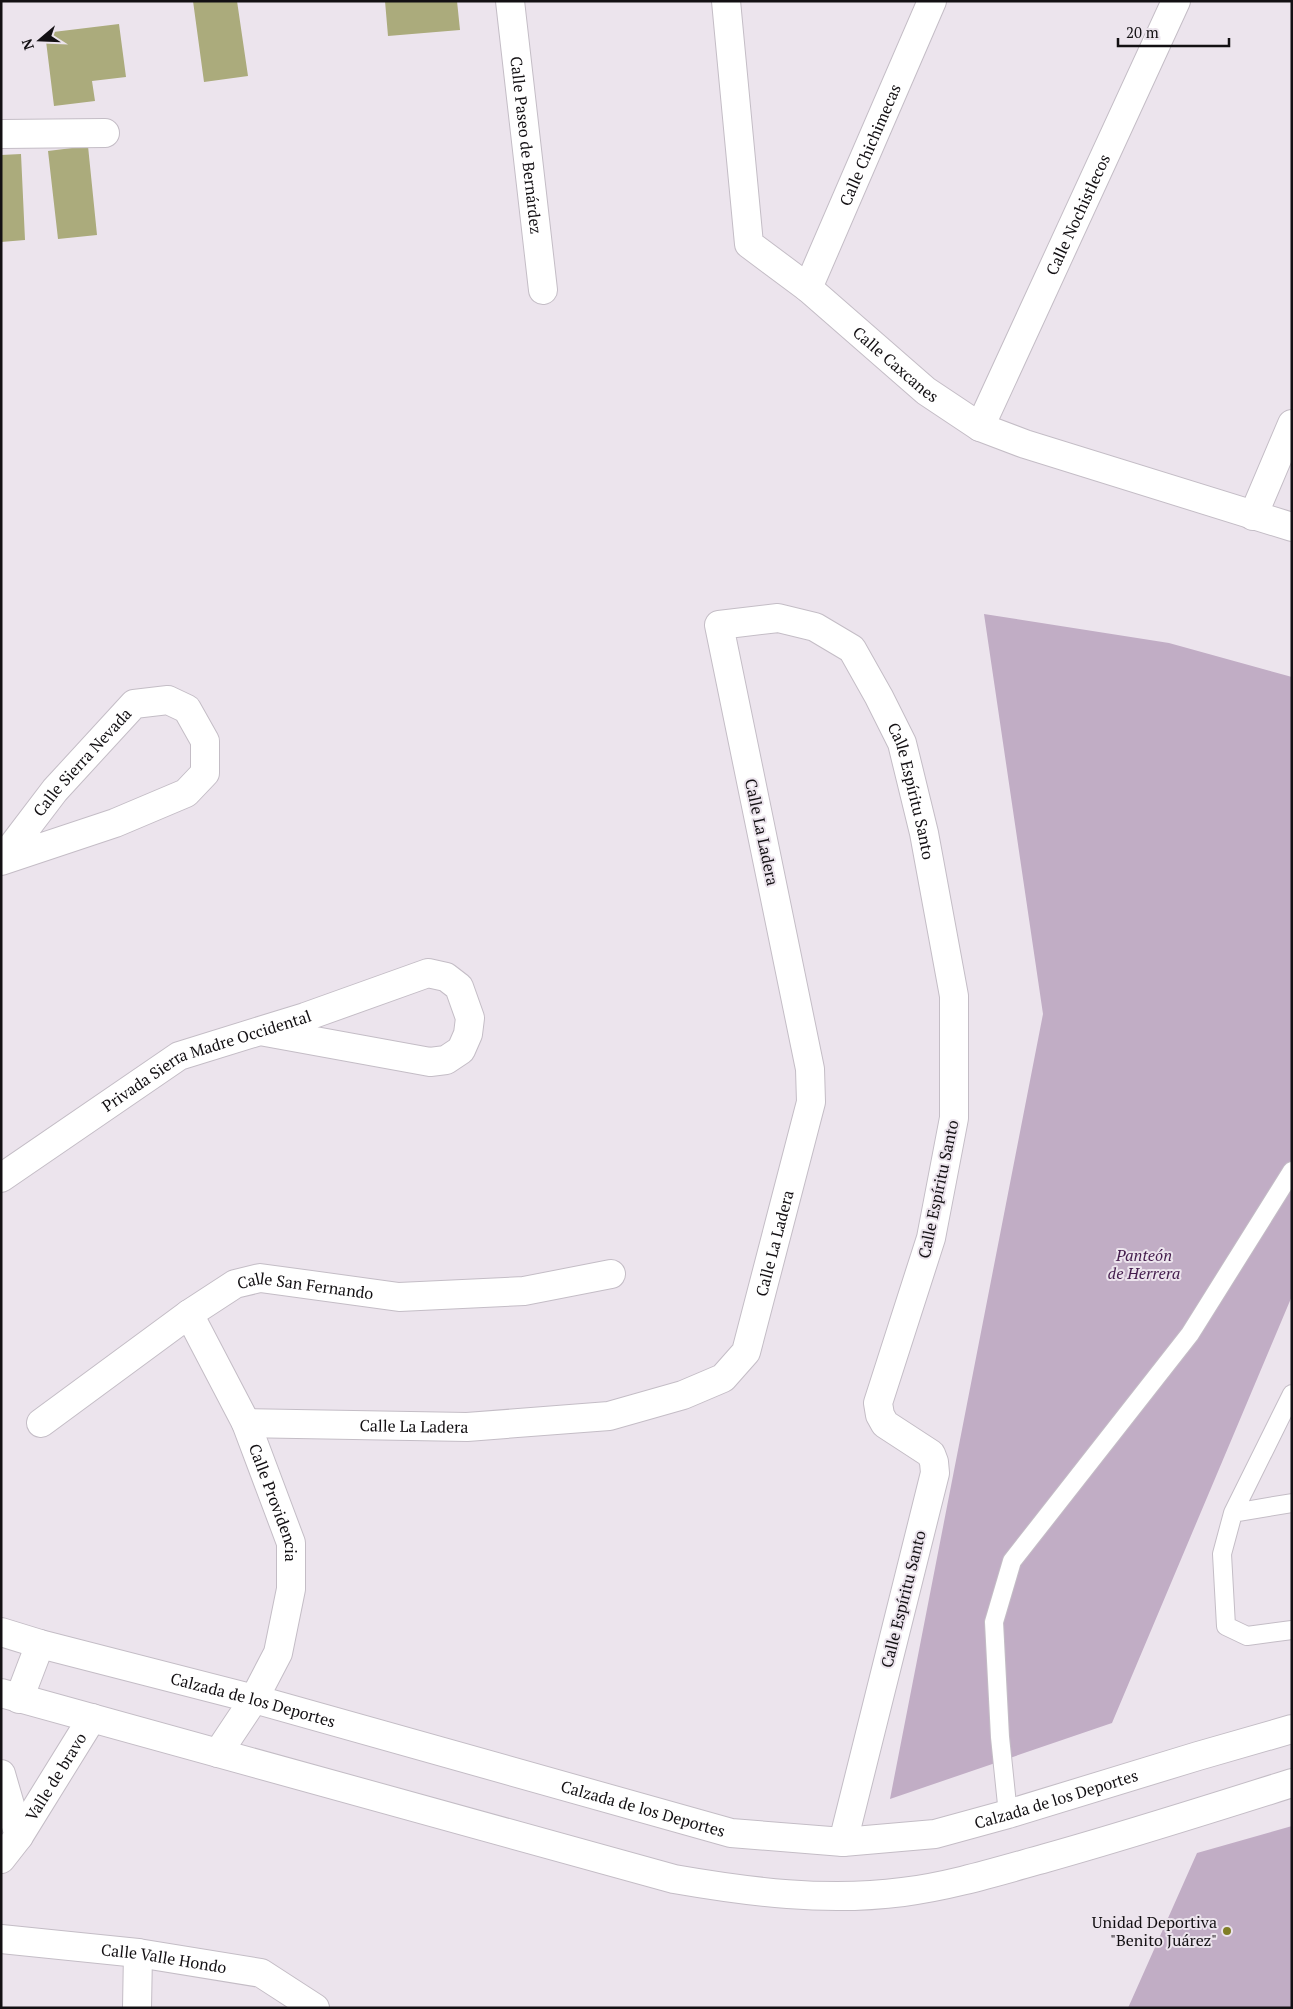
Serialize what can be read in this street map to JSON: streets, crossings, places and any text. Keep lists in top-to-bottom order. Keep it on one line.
{"streets":{"street":["Calle Chichimecas","Calle Paseo de Bernárdez","Calle Nochistlecos","Calle Caxcanes","Calle Sierra Nevada","Calle Espíritu Santo","Calle La Ladera","Privada Sierra Madre Occidental","Calle San Fernando","Calle Providencia","Calzada de los Deportes","Valle de bravo","Calle Valle Hondo"]},"crossings":[["Calle Chichimecas","Calle Caxcanes"],["Calle Nochistlecos","Calle Caxcanes"],["Calle Espíritu Santo","Calle La Ladera"],["Calle Espíritu Santo","Calzada de los Deportes"],["Calle La Ladera","Calle Providencia"],["Calle San Fernando","Calle Providencia"],["Calle Providencia","Calzada de los Deportes"]],"parks":["Panteón de Herrera"],"places":["Unidad Deportiva \"Benito Juárez\""],"scale_bar":"20 m","north":"left"}
